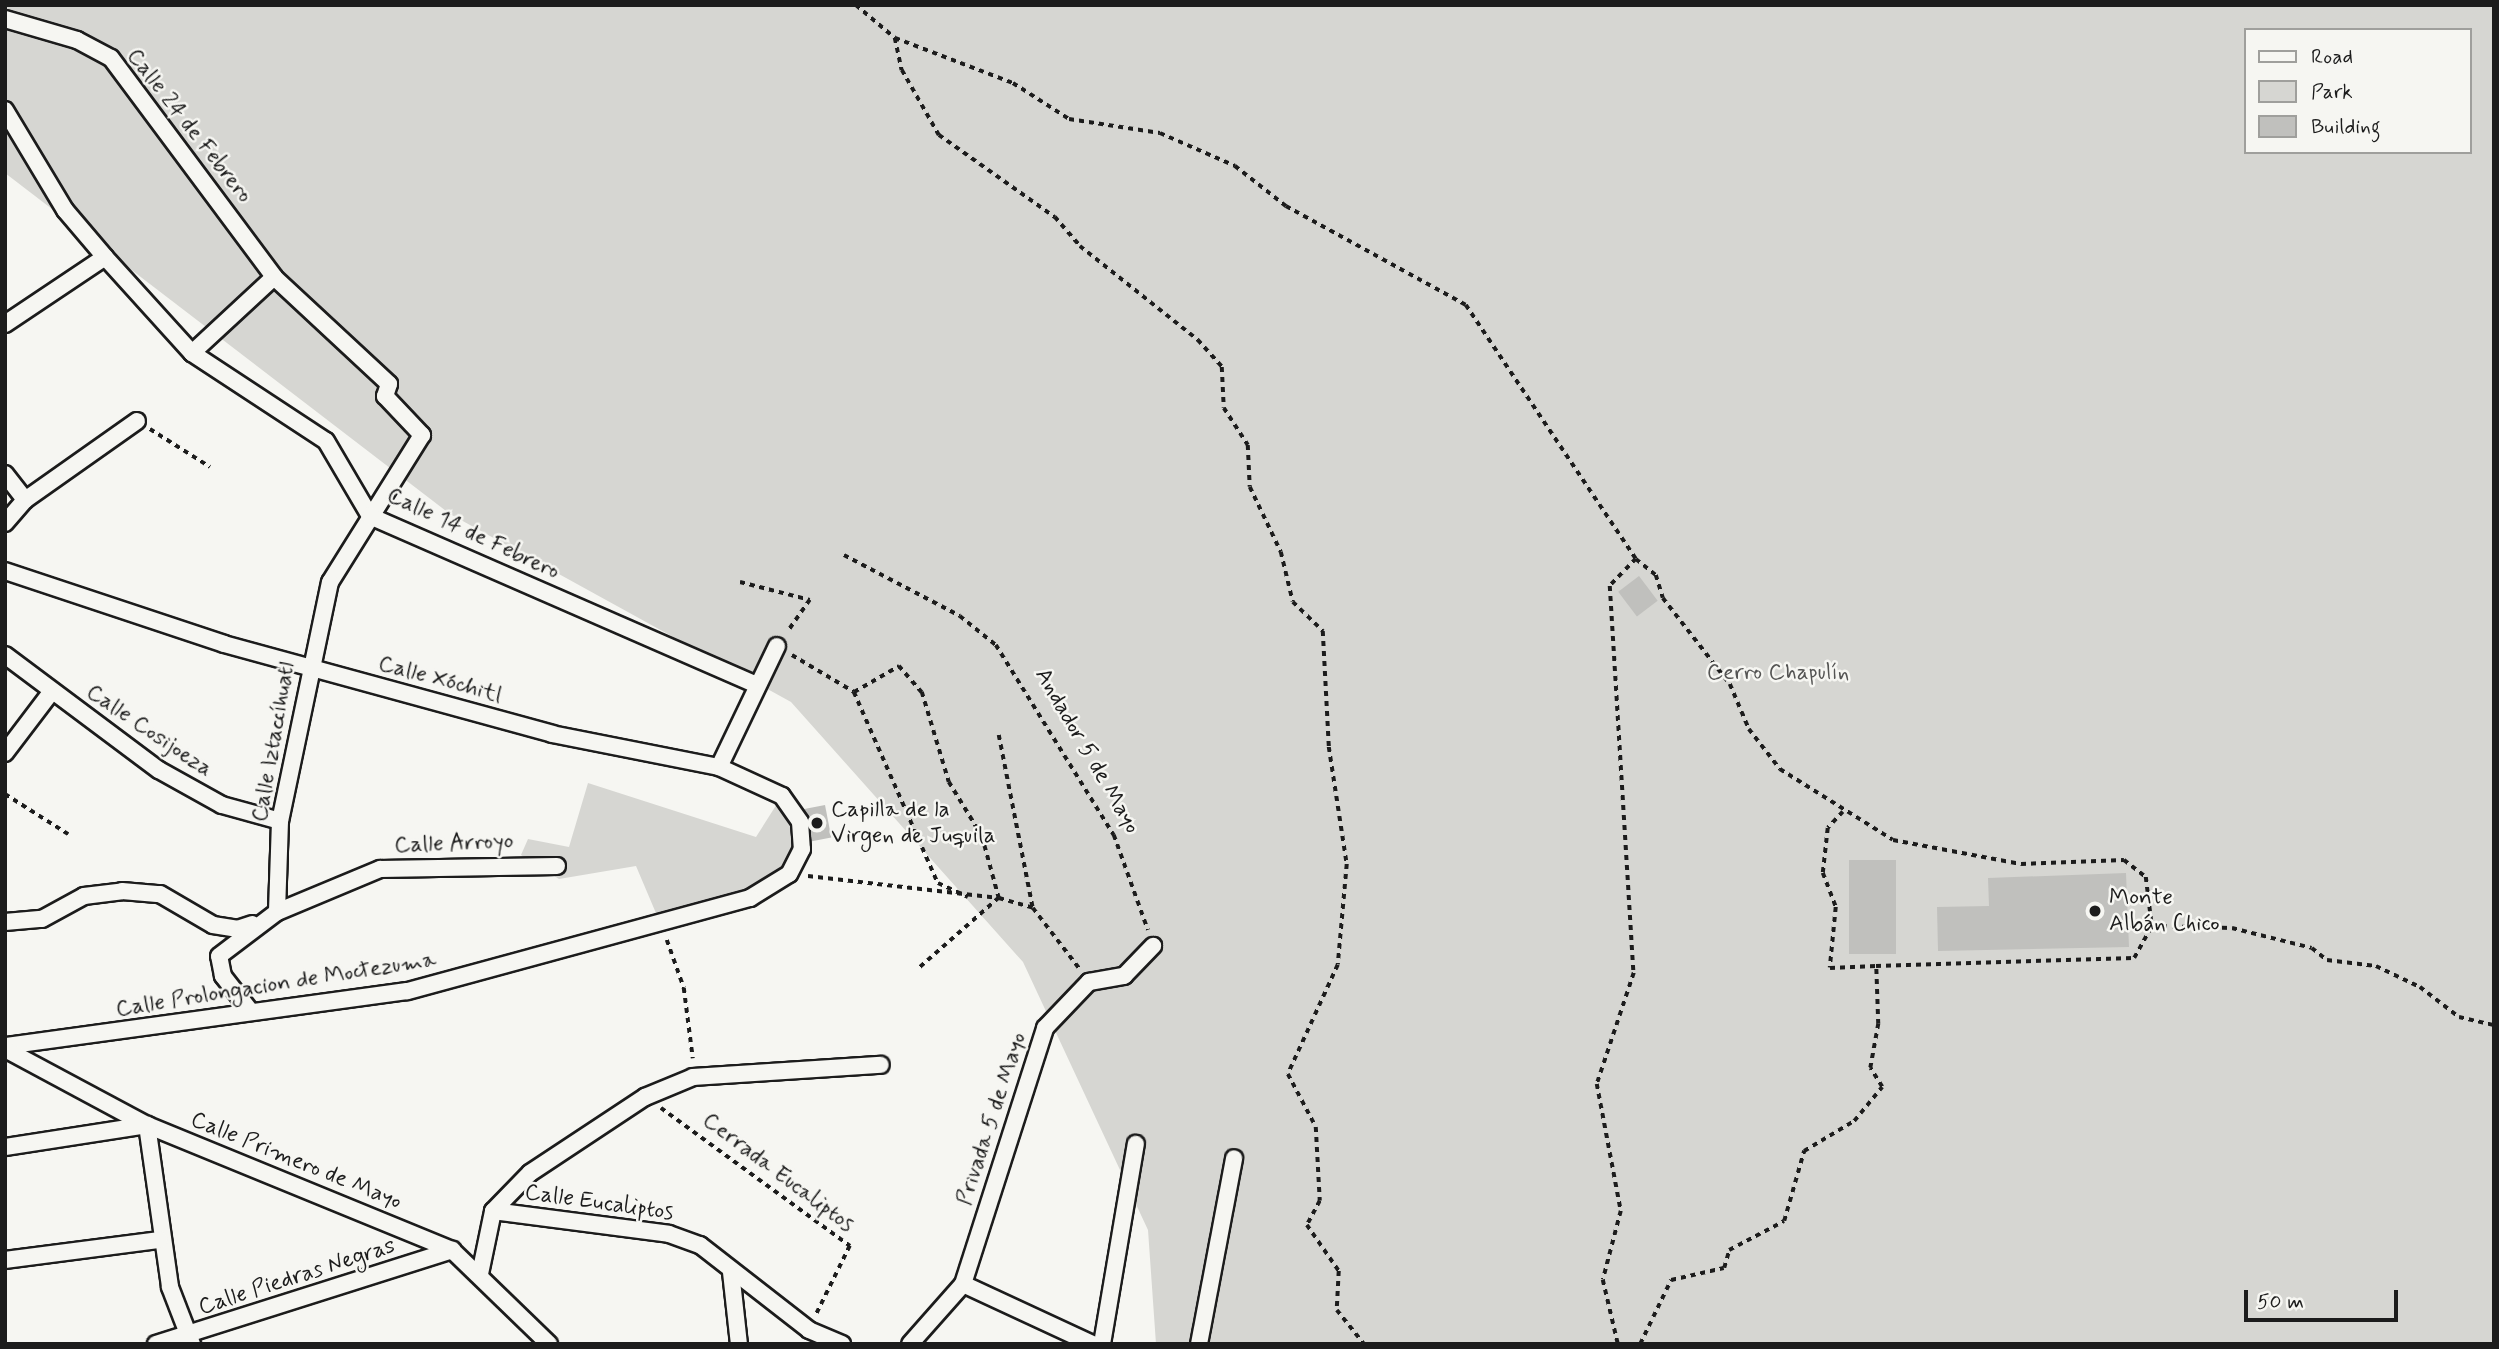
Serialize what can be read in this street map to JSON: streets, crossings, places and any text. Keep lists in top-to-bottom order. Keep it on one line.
{"streets":{"street":["Calle 24 de Febrero","Calle 14 de Febrero","Calle Xóchitl","Calle Cosijoeza","Calle Iztaccíhuatl","Calle Arroyo","Calle Prolongacion de Moctezuma","Privada 5 de Mayo","Calle Primero de Mayo","Calle Eucaliptos","Calle Piedras Negras"],"path":["Andador 5 de Mayo","Cerrada Eucaliptos"]},"crossings":[["Calle 24 de Febrero","Calle Iztaccíhuatl"],["Calle 14 de Febrero","Calle Iztaccíhuatl"],["Calle Xóchitl","Calle Iztaccíhuatl"],["Calle Xóchitl","Calle Prolongacion de Moctezuma"],["Calle Cosijoeza","Calle Iztaccíhuatl"],["Calle Iztaccíhuatl","Calle Arroyo"],["Calle Prolongacion de Moctezuma","Calle Primero de Mayo"],["Calle Primero de Mayo","Calle Piedras Negras"],["Cerrada Eucaliptos","Calle Eucaliptos"]],"parks":["Cerro Chapulín"],"places":["Capilla de la Virgen de Juquila","Monte Albán Chico"],"legend":["Road","Park","Building"],"scale_bar":"50 m"}
